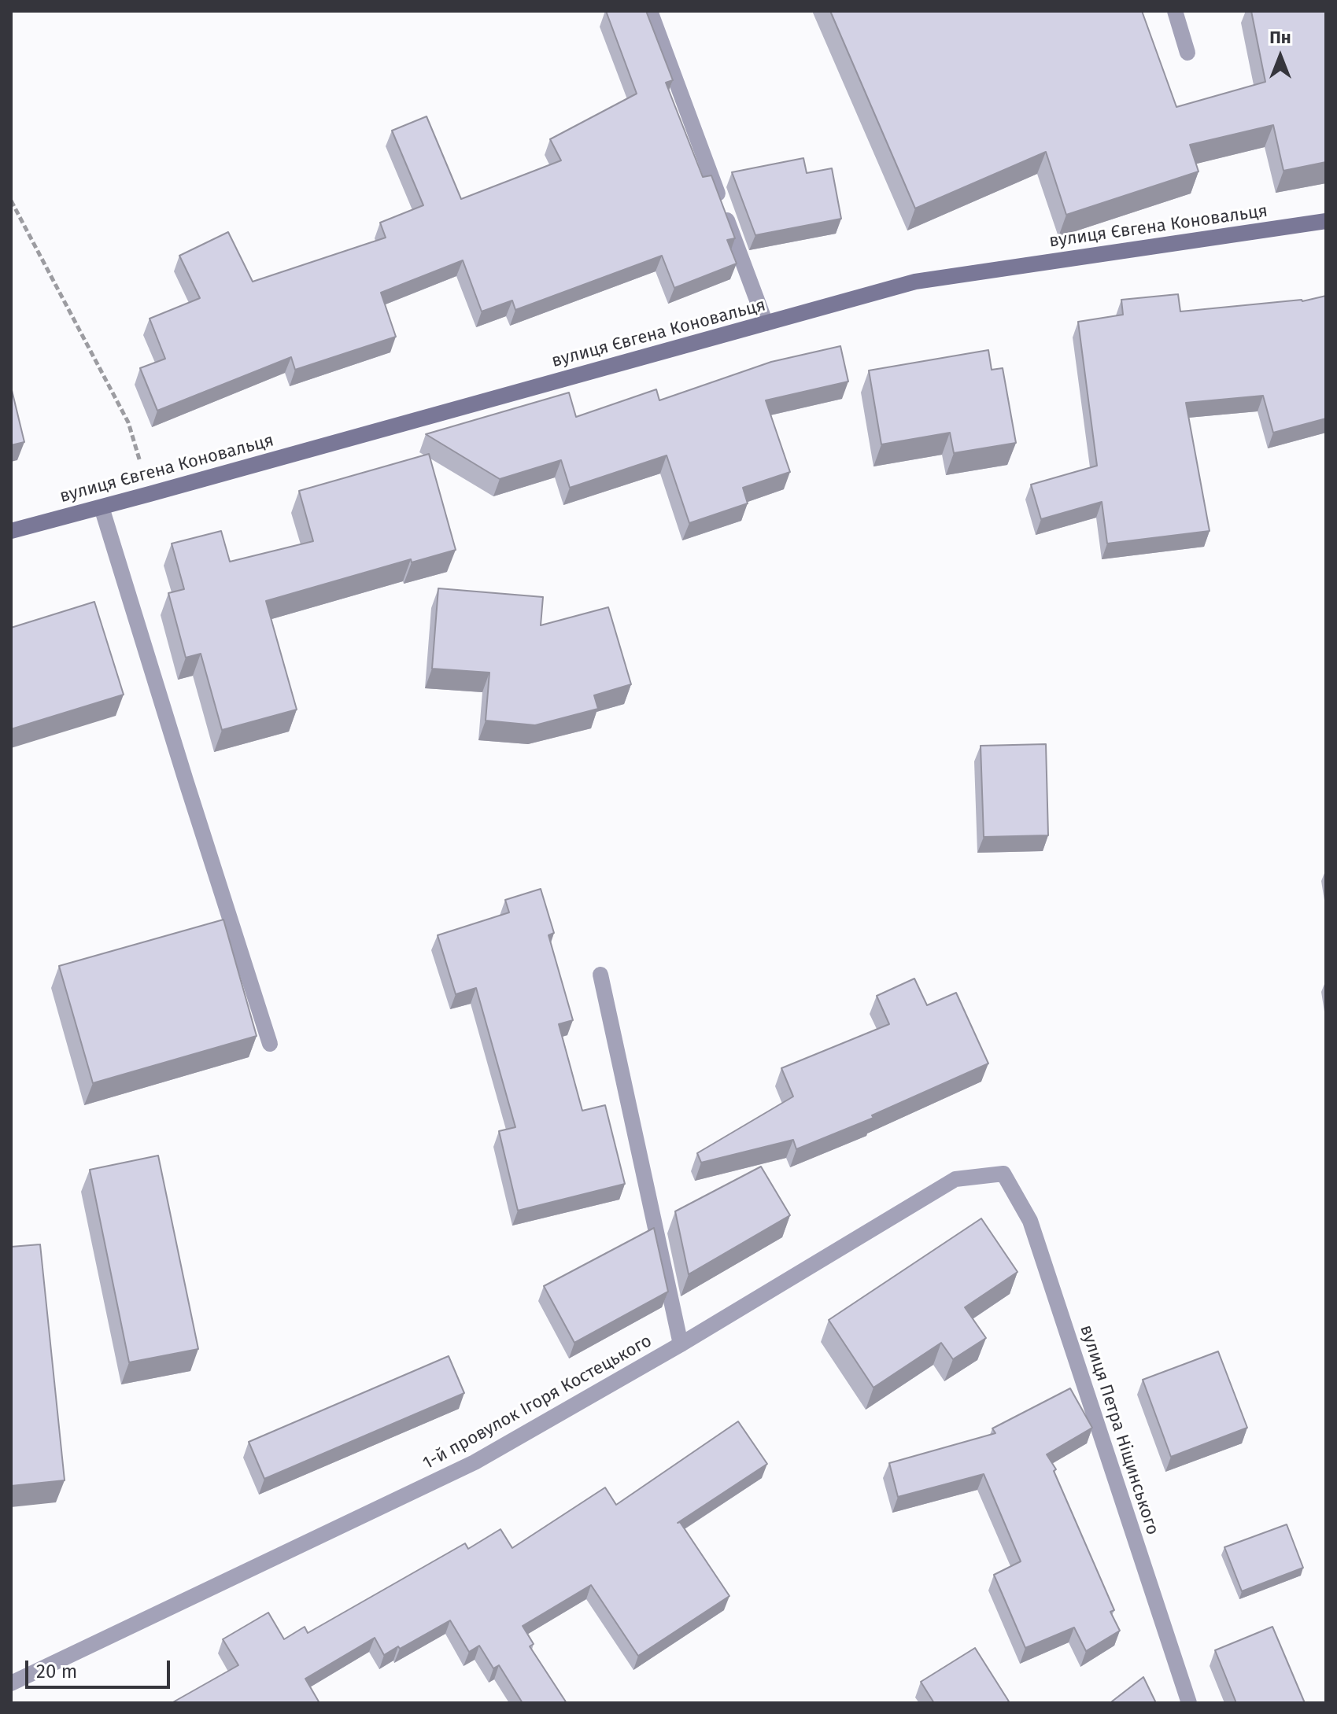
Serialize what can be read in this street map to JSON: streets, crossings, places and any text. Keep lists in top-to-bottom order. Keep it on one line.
{"streets":{"street":["вулиця Євгена Коновальця","1-й провулок Ігоря Костецького","вулиця Петра Ніщинського"]},"crossings":[["1-й провулок Ігоря Костецького","вулиця Петра Ніщинського"]],"scale_bar":"20 m","north":"top"}
